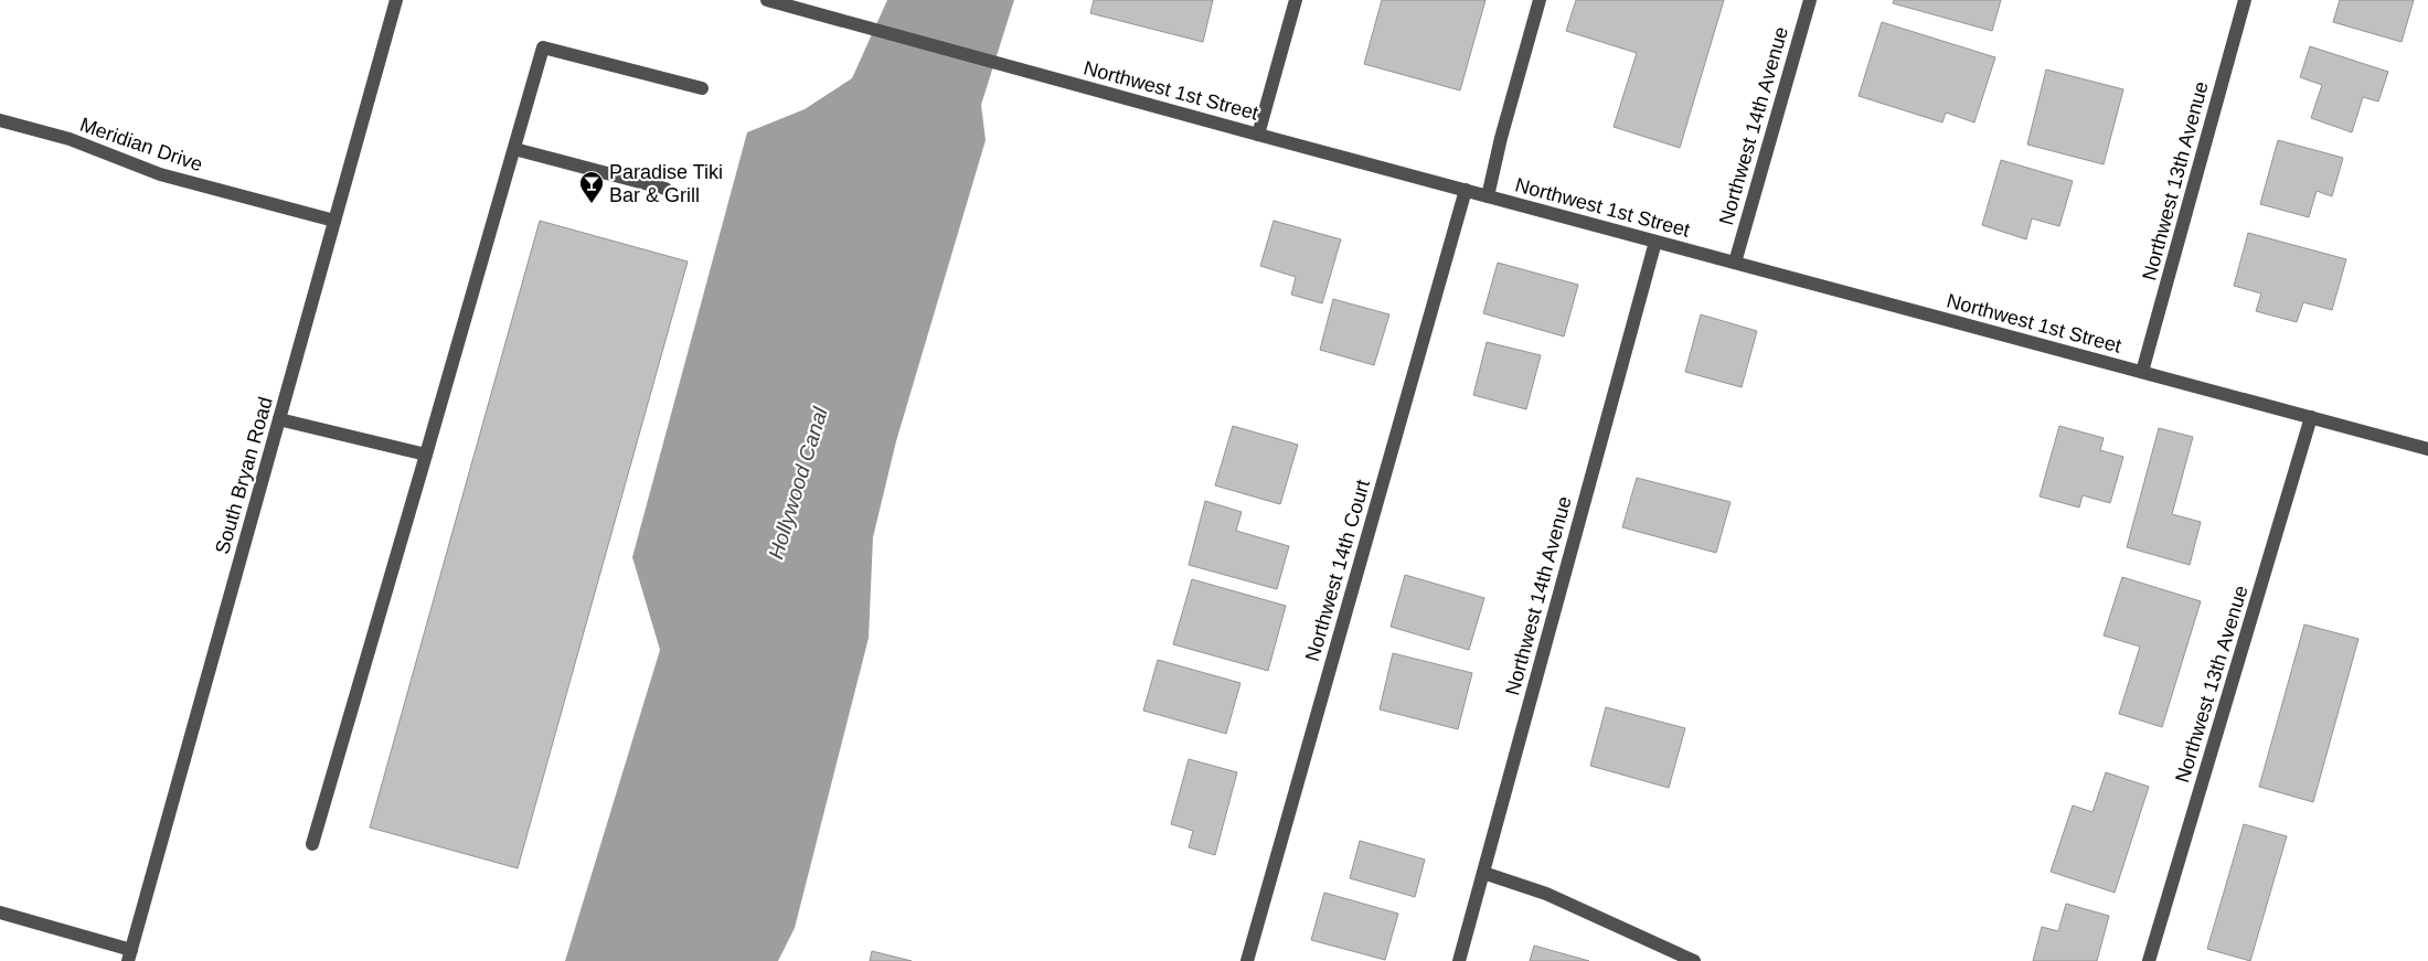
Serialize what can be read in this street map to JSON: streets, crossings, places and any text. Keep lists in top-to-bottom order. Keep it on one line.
{"streets":{"street":["Northwest 1st Street","Northwest 14th Avenue","Meridian Drive","Northwest 13th Avenue","South Bryan Road","Northwest 14th Court"]},"crossings":[["Northwest 1st Street","Northwest 14th Avenue"],["Northwest 1st Street","Northwest 13th Avenue"],["Northwest 1st Street","Northwest 14th Court"],["Meridian Drive","South Bryan Road"]],"water":["Hollywood Canal"],"places":{"bar":["Paradise Tiki Bar & Grill"]}}
